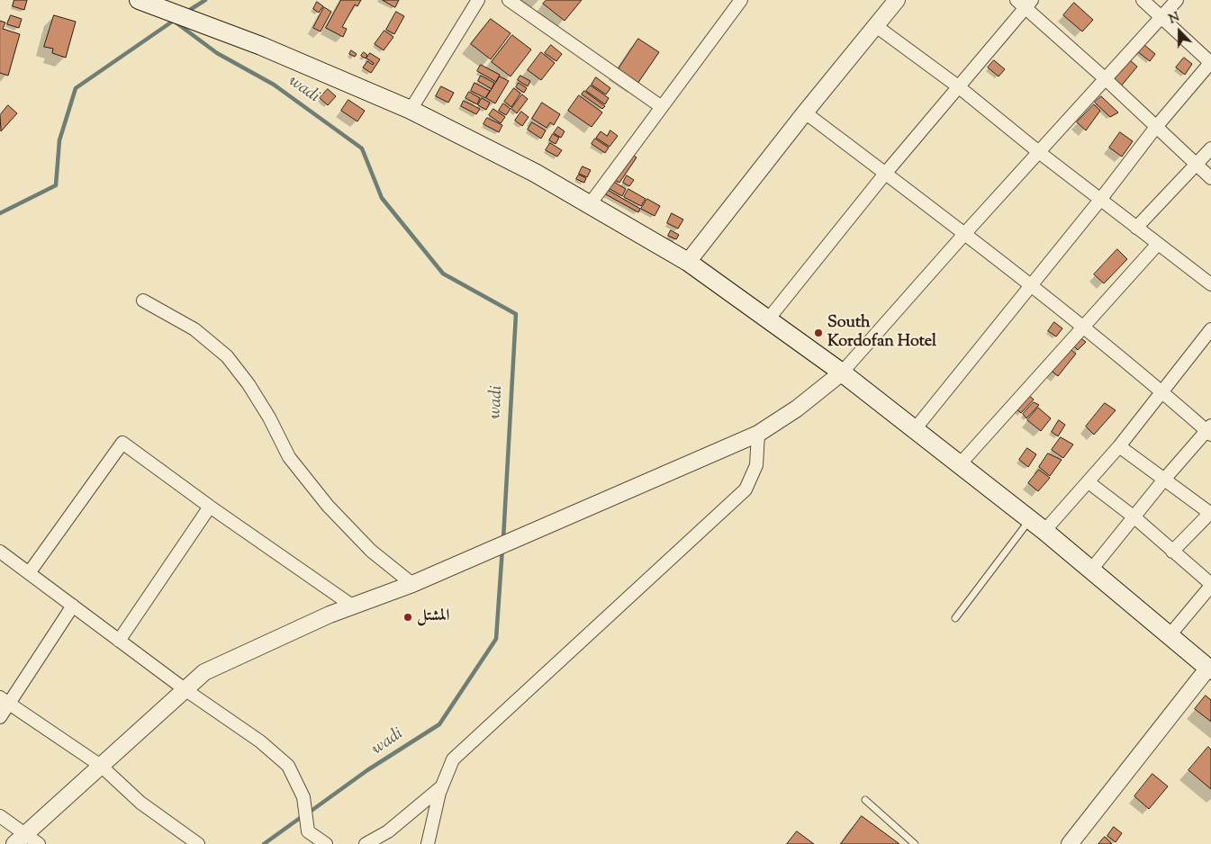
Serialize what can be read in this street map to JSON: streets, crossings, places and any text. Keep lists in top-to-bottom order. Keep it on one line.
{"water":["wadi"],"places":["South Kordofan Hotel","المشتل"],"north":"top"}
